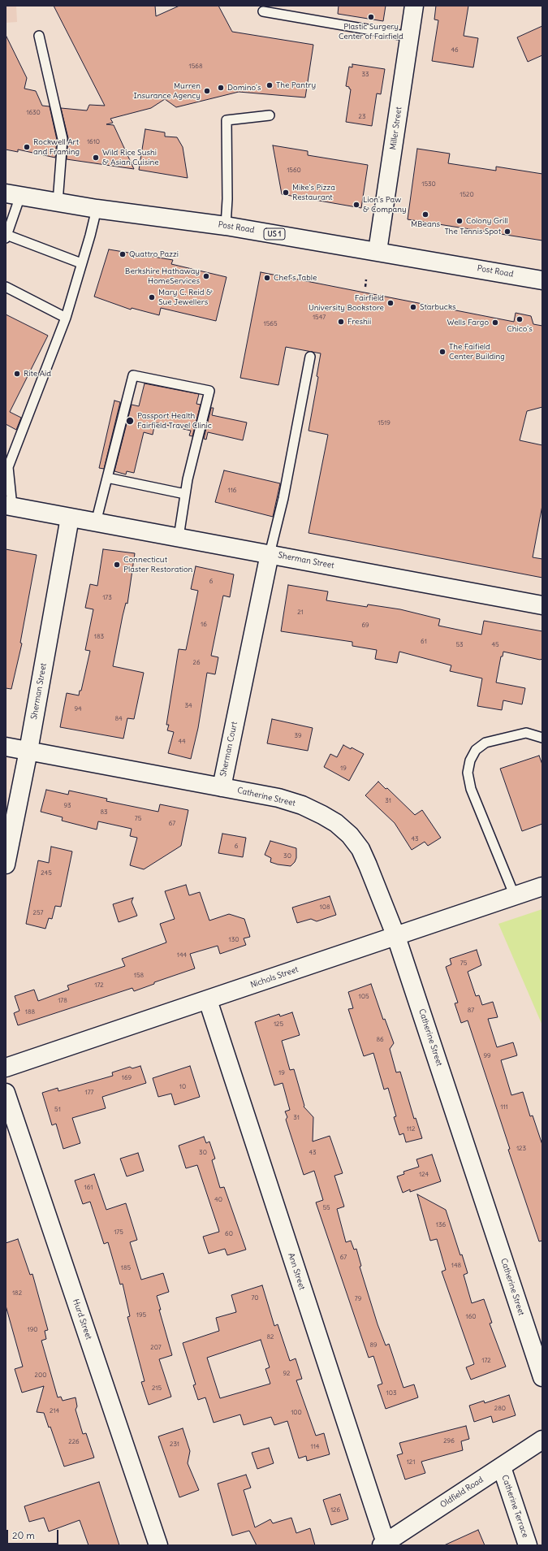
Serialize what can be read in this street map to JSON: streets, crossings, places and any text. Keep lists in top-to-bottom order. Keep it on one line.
{"streets":{"street":["Miller Street","Post Road","US 1","Sherman Street","Sherman Court","Catherine Street","Nichols Street","Ann Street","Hurd Street","Oldfield Road","Catherine Terrace"]},"crossings":[["Miller Street","Post Road"],["Sherman Street","Sherman Court"],["Sherman Court","Catherine Street"],["Catherine Street","Nichols Street"],["Nichols Street","Ann Street"],["Ann Street","Oldfield Road"],["Oldfield Road","Catherine Terrace"]],"places":["Plastic Surgery Center of Fairfield","The Pantry","Domino's","Murren Insurance Agency","Rockwell Art and Framing","Wild Rice Sushi & Asian Cuisine","Mike's Pizza Restaurant","Lion's Paw & Company","MBeans","Colony Grill","The Tennis Spot","Quattro Pazzi","Berkshire Hathaway HomeServices","Chef's Table","Mary C. Reid & Sue Jewellers","Fairfield University Bookstore","Starbucks","Chico's","Freshii","Wells Fargo","The Faifield Center Building","Rite Aid","Passport Health Fairfield Travel Clinic","Connecticut Plaster Restoration"],"house_numbers":["46","1568","33","1630","23","1610","1560","1530","1520","1547","1565","1519","116","6","173","21","16","69","183","61","53","45","26","34","94","84","39","44","19","31","93","83","75","67","43","6","30","245","108","257","130","144","75","158","172","105","178","87","188","125","86","99","19","169","10","177","111","51","31","112","123","30","43","124","161","40","55","136","175","60","67","148","185","182","70","79","195","160","190","82","89","207","172","92","200","215","103","280","214","100","296","226","231","114","121","126"],"scale_bar":"20 m"}
